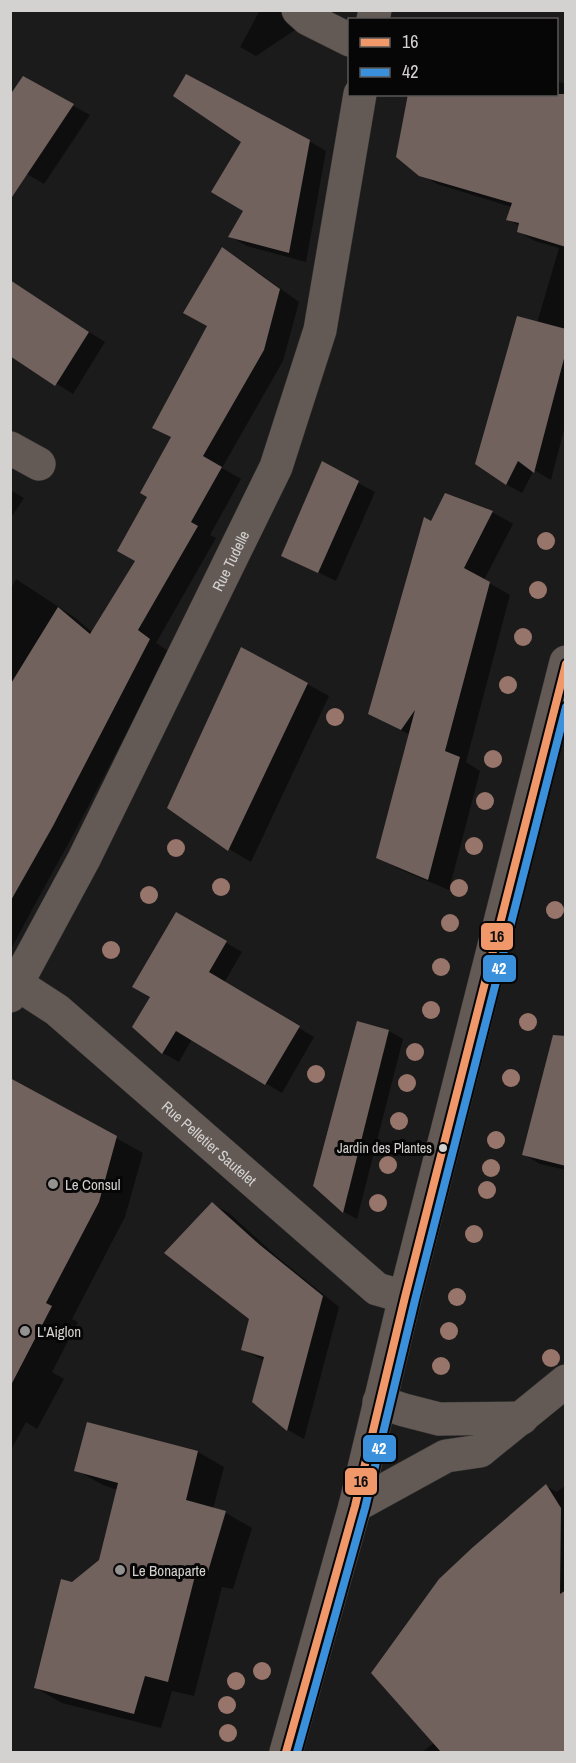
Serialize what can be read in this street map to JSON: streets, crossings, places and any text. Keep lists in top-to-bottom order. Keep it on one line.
{"streets":{"street":["Rue Tudelle","Rue Pelletier Sautelet"]},"crossings":[["Rue Tudelle","Rue Pelletier Sautelet"]],"places":["Jardin des Plantes","Le Consul","L'Aiglon","Le Bonaparte"],"lines":["transit line 16","transit line 42"],"legend":["16","42"]}
